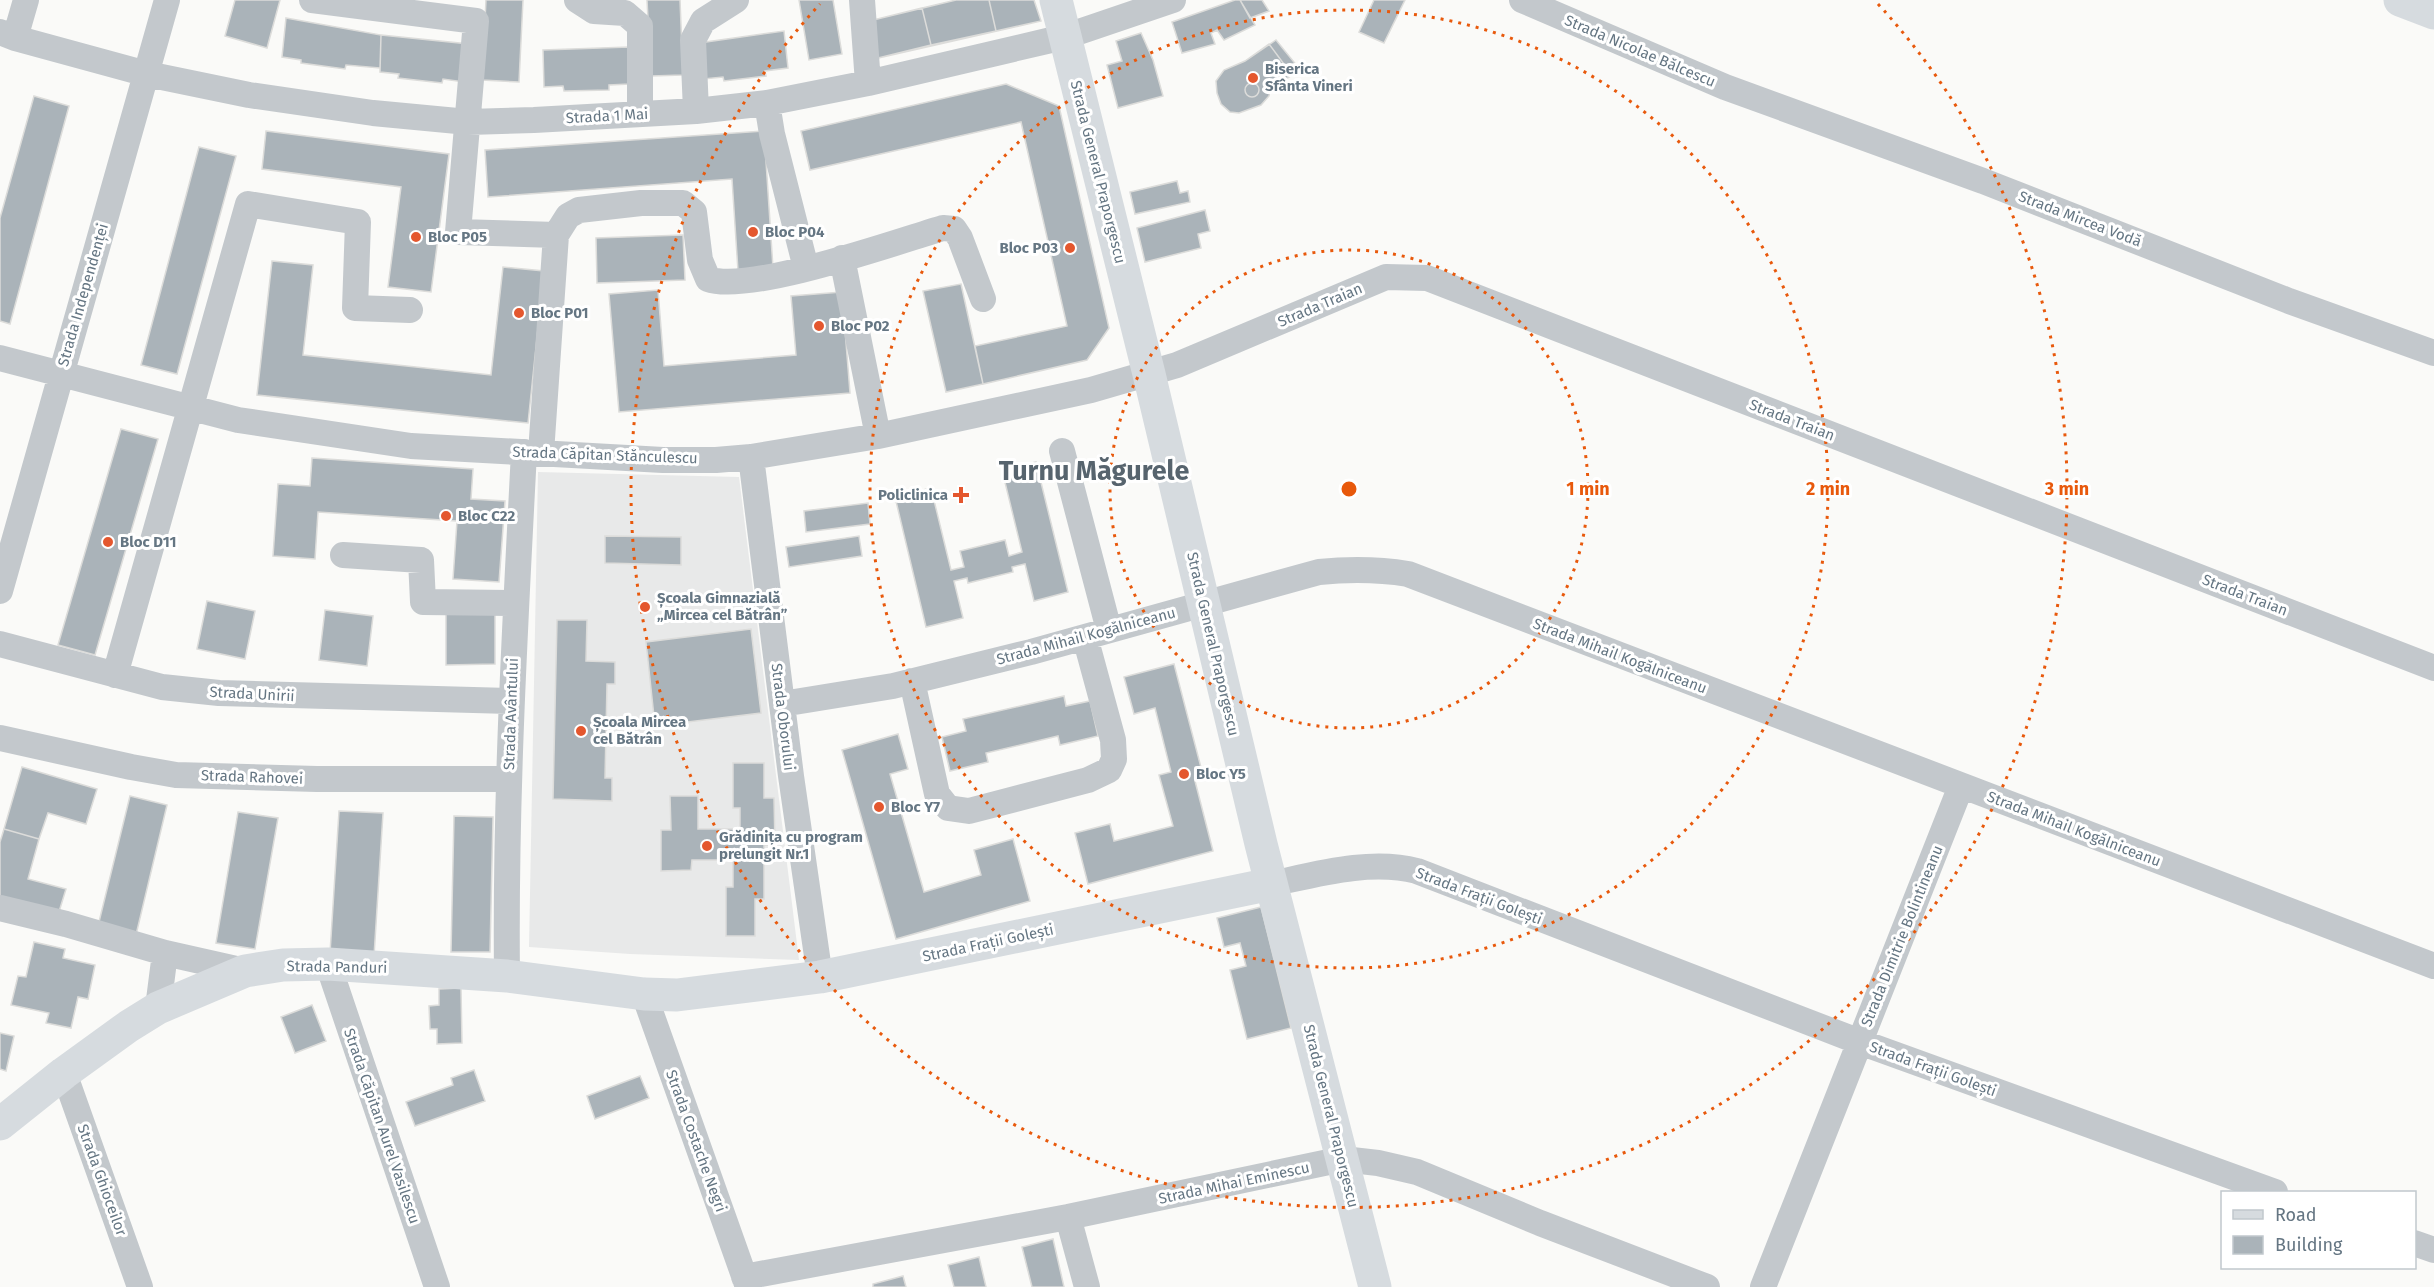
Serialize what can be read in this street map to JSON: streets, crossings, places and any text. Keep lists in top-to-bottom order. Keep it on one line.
{"streets":{"main road":["Strada General Praporgescu","Strada Frații Golești","Strada Panduri"],"street":["Strada Nicolae Bălcescu","Strada 1 Mai","Strada Mircea Vodă","Strada Independenței","Strada Traian","Strada Căpitan Stănculescu","Strada Mihail Kogălniceanu","Strada Unirii","Strada Avântului","Strada Oborului","Strada Rahovei","Strada Dimitrie Bolintineanu","Strada Căpitan Aurel Vasilescu","Strada Costache Negri","Strada Ghioceilor","Strada Mihai Eminescu"]},"crossings":[["Strada Nicolae Bălcescu","Strada Mircea Vodă"],["Strada 1 Mai","Strada General Praporgescu"],["Strada 1 Mai","Strada Independenței"],["Strada General Praporgescu","Strada Traian"],["Strada General Praporgescu","Strada Căpitan Stănculescu"],["Strada General Praporgescu","Strada Mihail Kogălniceanu"],["Strada General Praporgescu","Strada Frații Golești"],["Strada General Praporgescu","Strada Mihai Eminescu"],["Strada Independenței","Strada Căpitan Stănculescu"],["Strada Traian","Strada Căpitan Stănculescu"],["Strada Căpitan Stănculescu","Strada Avântului"],["Strada Căpitan Stănculescu","Strada Oborului"],["Strada Mihail Kogălniceanu","Strada Oborului"],["Strada Mihail Kogălniceanu","Strada Dimitrie Bolintineanu"],["Strada Unirii","Strada Avântului"],["Strada Avântului","Strada Rahovei"],["Strada Avântului","Strada Panduri"],["Strada Oborului","Strada Frații Golești"],["Strada Frații Golești","Strada Dimitrie Bolintineanu"],["Strada Frații Golești","Strada Panduri"],["Strada Frații Golești","Strada Costache Negri"],["Strada Panduri","Strada Căpitan Aurel Vasilescu"],["Strada Panduri","Strada Ghioceilor"],["Strada Costache Negri","Strada Mihai Eminescu"]],"districts":["Turnu Măgurele"],"places":{"other":["Biserica Sfânta Vineri","Bloc P04","Bloc P05","Bloc P03","Bloc P01","Bloc P02","Bloc C22","Bloc D11","Școala Gimnazială „Mircea cel Bătrân”","Școala Mircea cel Bătrân","Bloc Y5","Bloc Y7","Grădinița cu program prelungit Nr.1"],"health":["Policlinica"]},"legend":["Road","Building"],"rings":["1 min","2 min","3 min"]}
